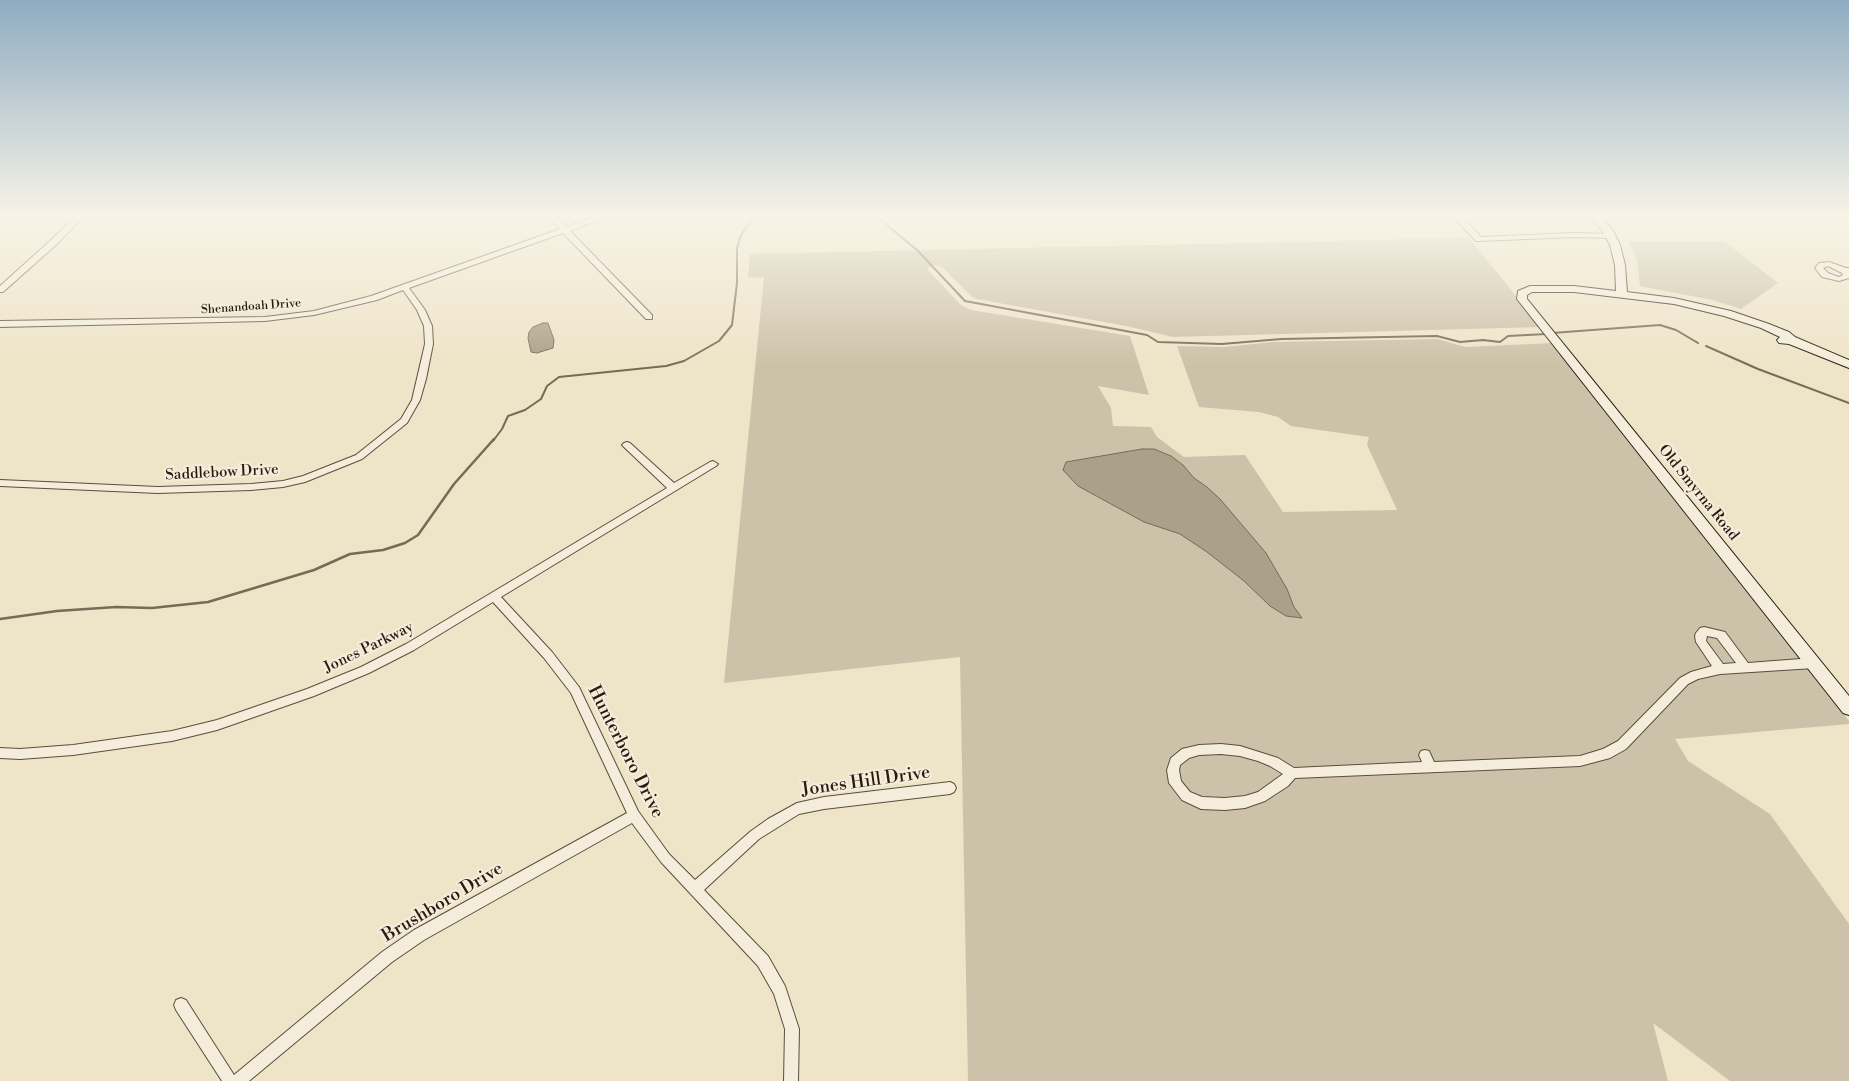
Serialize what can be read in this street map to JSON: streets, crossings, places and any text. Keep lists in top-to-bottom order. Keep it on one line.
{"streets":{"street":["Shenandoah Drive","Saddlebow Drive","Old Smyrna Road","Jones Parkway","Hunterboro Drive","Jones Hill Drive","Brushboro Drive"]},"crossings":[["Shenandoah Drive","Saddlebow Drive"],["Jones Parkway","Hunterboro Drive"],["Hunterboro Drive","Jones Hill Drive"],["Hunterboro Drive","Brushboro Drive"]]}
